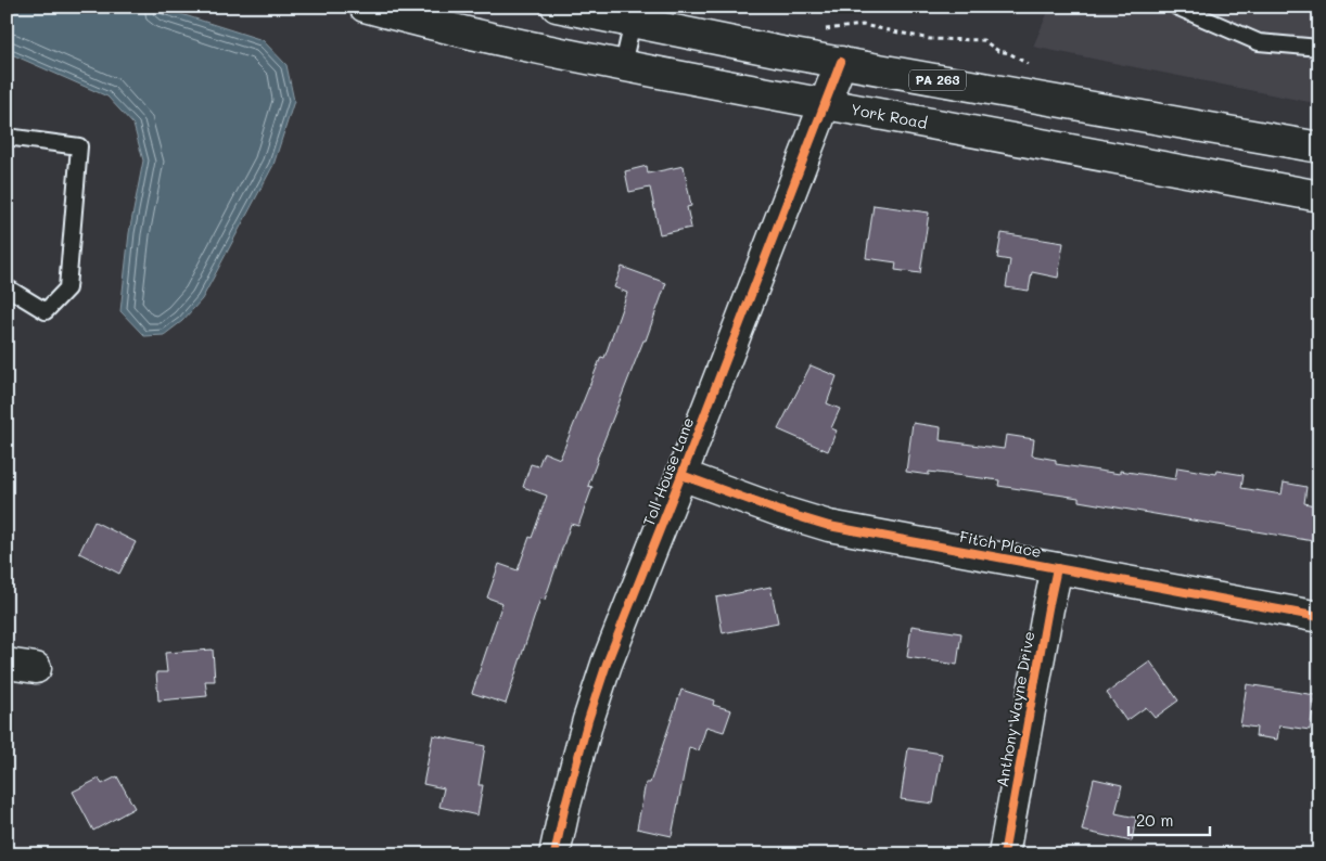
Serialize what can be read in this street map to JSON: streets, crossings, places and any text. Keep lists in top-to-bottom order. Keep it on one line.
{"streets":{"main road":["PA 263","York Road","Toll House Lane","Fitch Place","Anthony Wayne Drive"]},"crossings":[["PA 263","Toll House Lane"],["York Road","Toll House Lane"],["Toll House Lane","Fitch Place"],["Fitch Place","Anthony Wayne Drive"]],"scale_bar":"20 m"}
